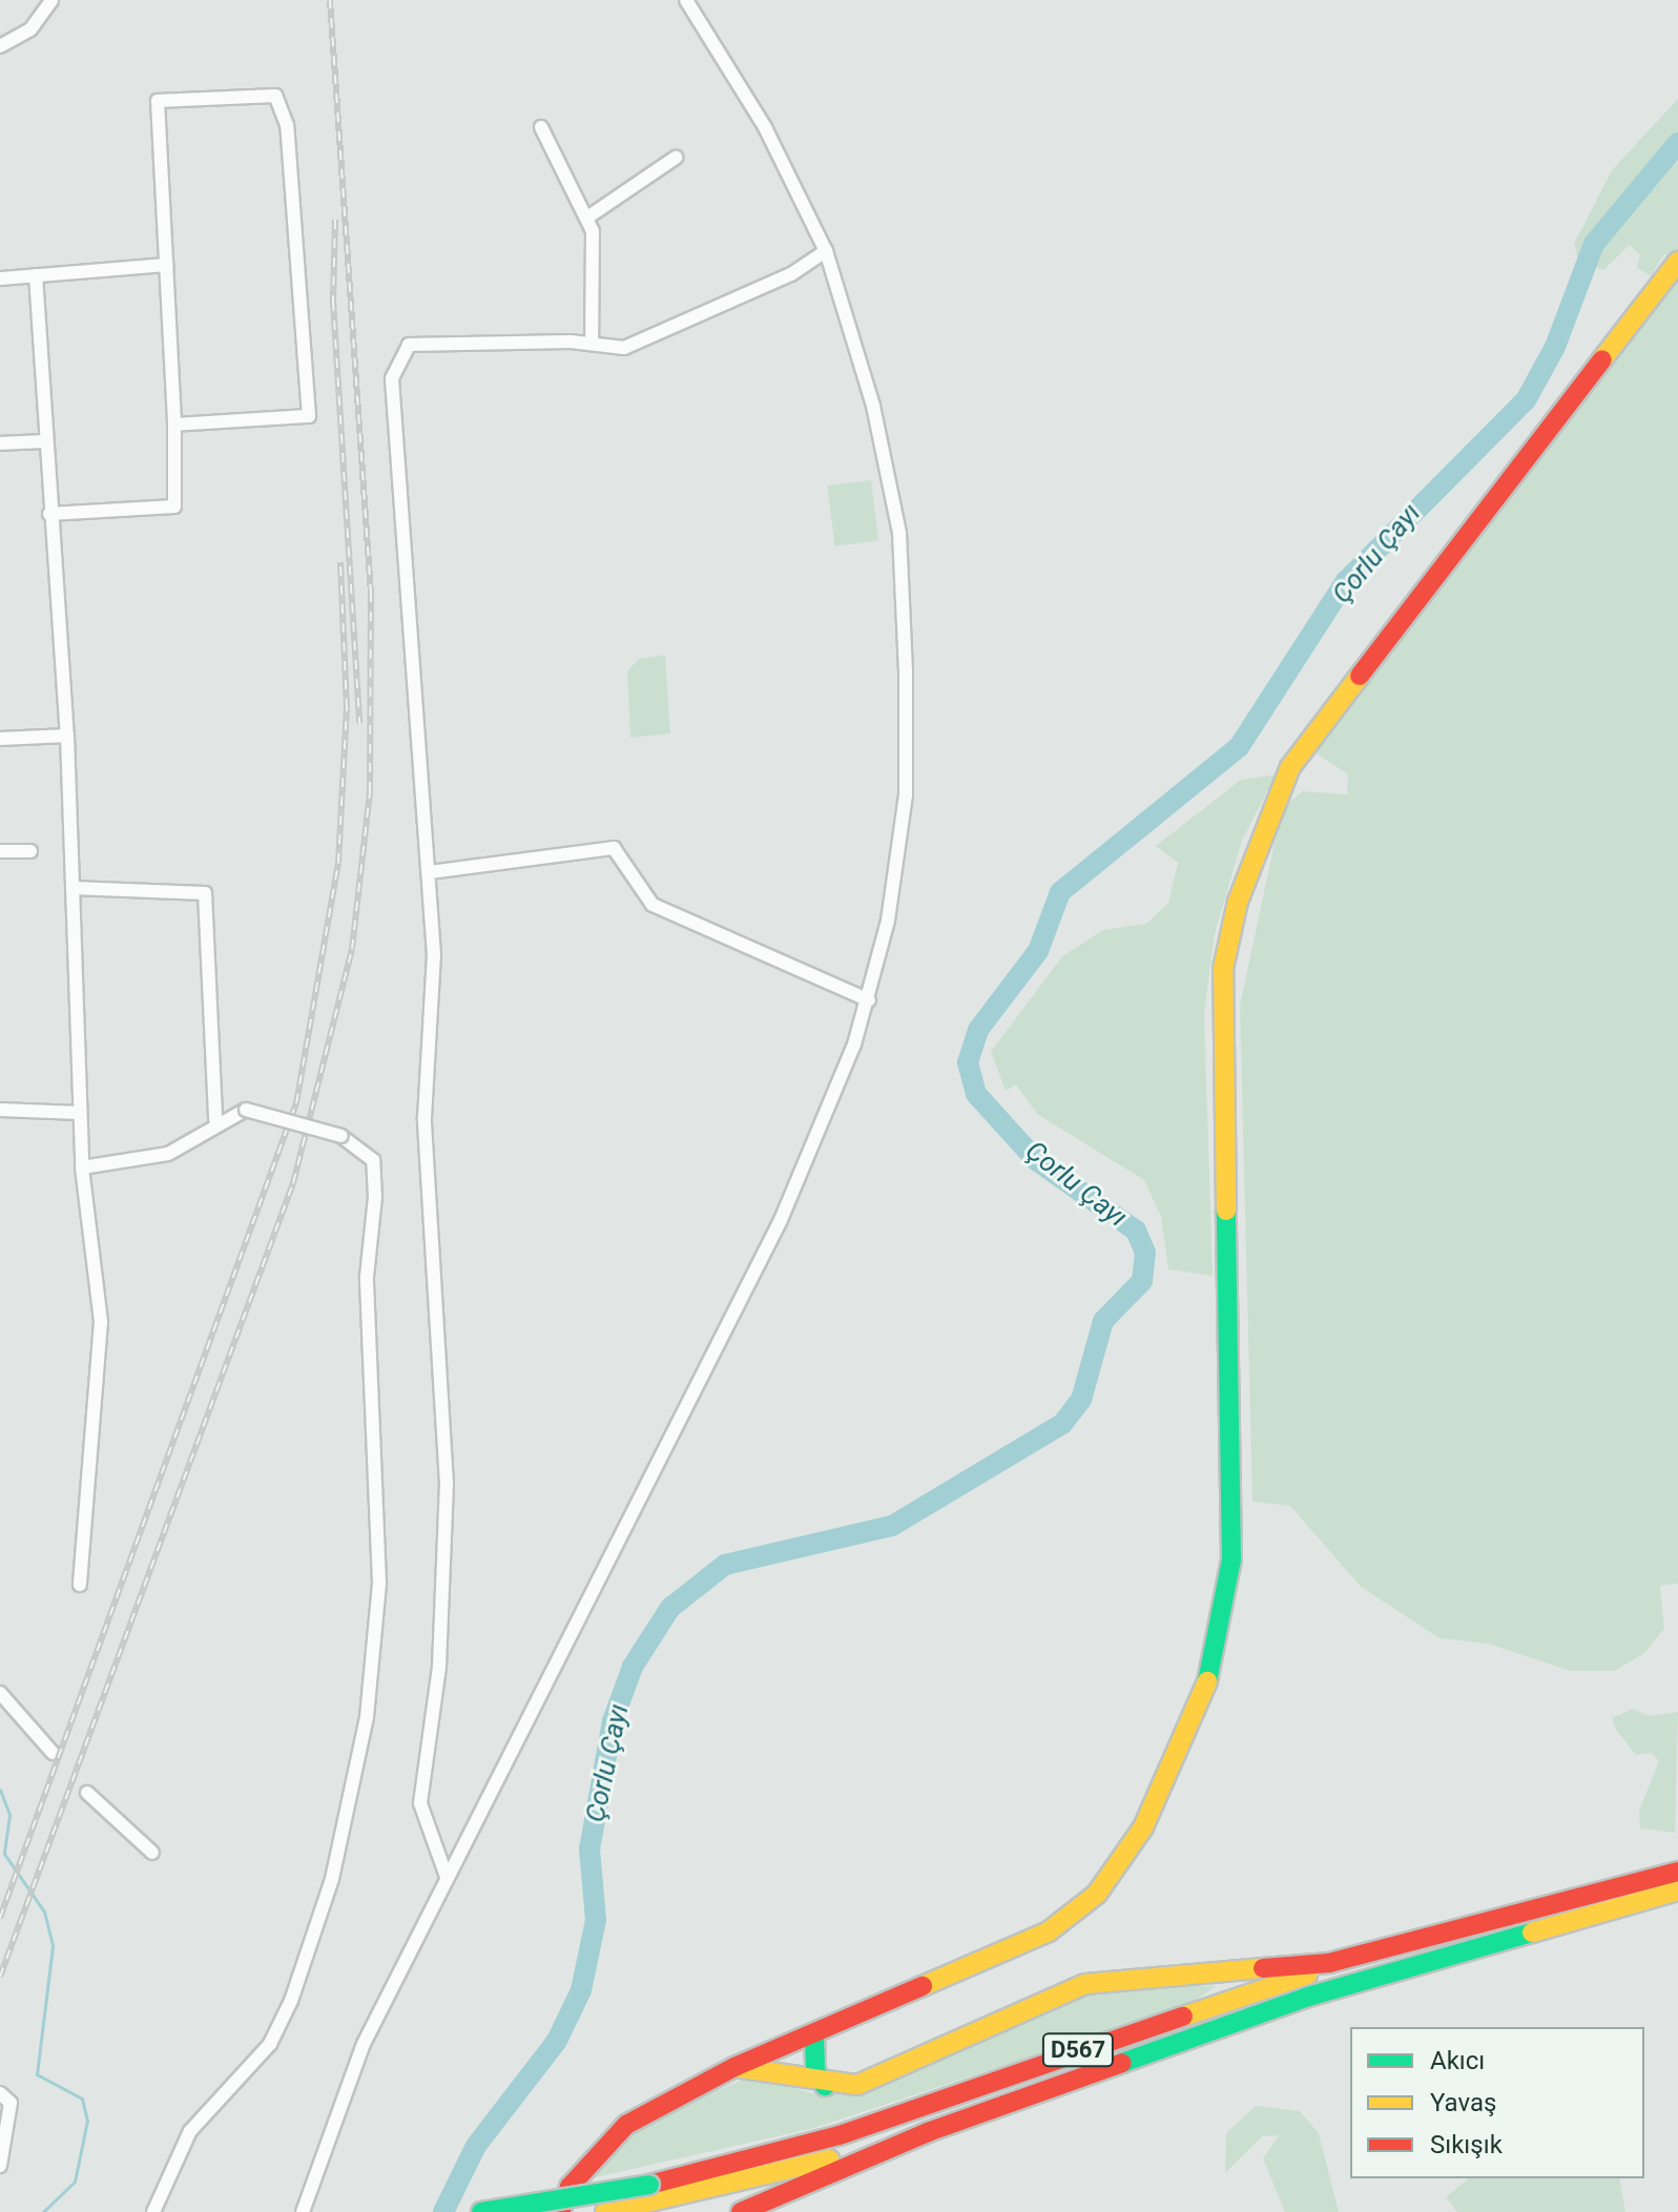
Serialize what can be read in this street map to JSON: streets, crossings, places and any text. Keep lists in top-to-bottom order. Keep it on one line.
{"streets":{"main road":["D567"]},"water":["Çorlu Çayı"],"legend":["Akıcı","Yavaş","Sıkışık"]}
